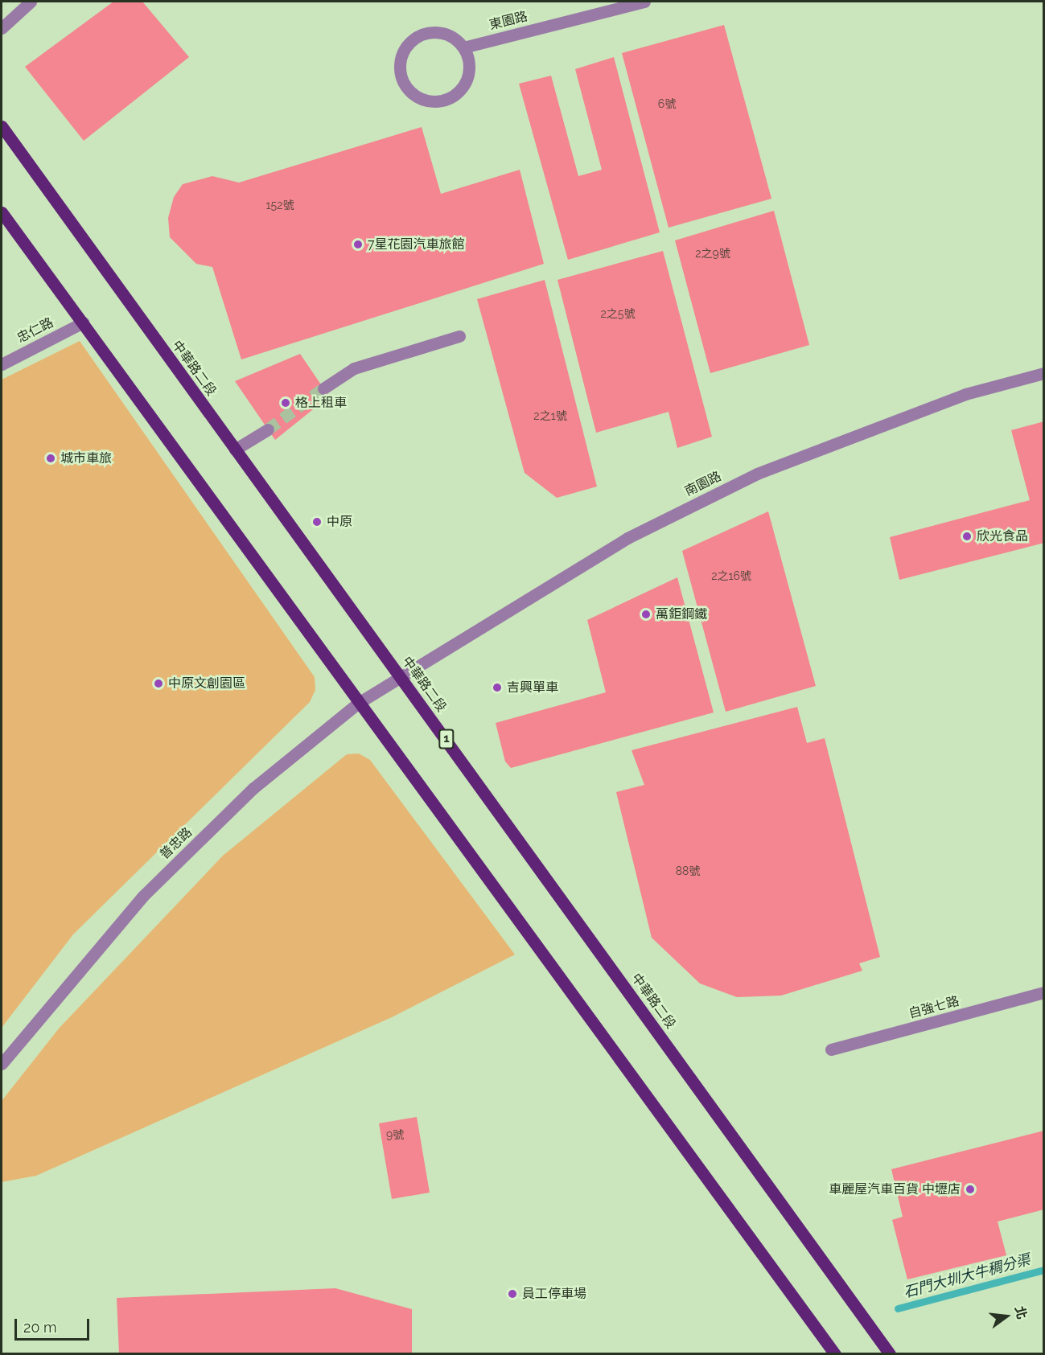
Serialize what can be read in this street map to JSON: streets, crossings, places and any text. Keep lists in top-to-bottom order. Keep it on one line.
{"streets":{"main road":["中華路二段","1"],"street":["東園路","忠仁路","南園路","普忠路","自強七路"]},"crossings":[["中華路二段","南園路"],["中華路二段","普忠路"],["南園路","普忠路"]],"water":["石門大圳大牛稠分渠"],"places":["7星花園汽車旅館","格上租車","城市車旅","中原","欣光食品","萬鉅鋼鐵","中原文創園區","吉興單車","車麗屋汽車百貨 中壢店","員工停車場"],"house_numbers":["6號","152號","2之9號","2之5號","2之1號","2之16號","88號","9號"],"scale_bar":"20 m","north":"right"}
